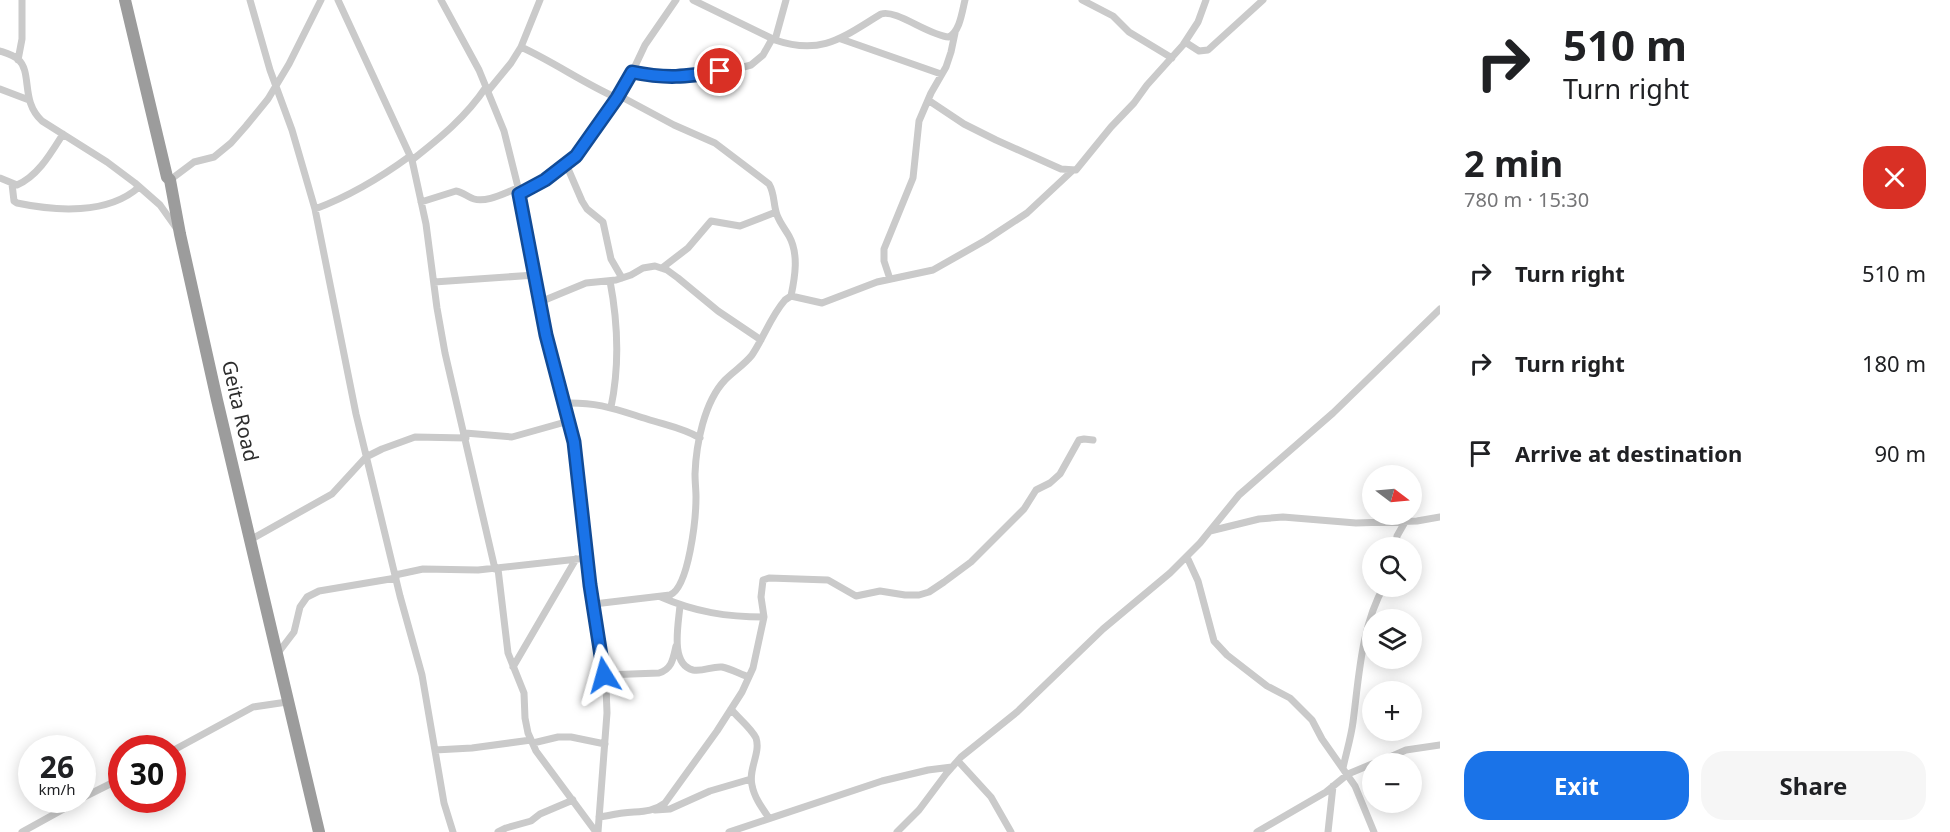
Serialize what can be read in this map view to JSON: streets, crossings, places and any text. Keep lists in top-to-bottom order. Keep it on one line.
{"streets":{"highway":["Geita Road"]},"north":"right","page":{"turn":["510 m","Turn right"],"heading":["2 min","780 m · 15:30"],"list":[{"name":"Turn right","value":"510 m"},{"name":"Turn right","value":"180 m"},{"name":"Arrive at destination","value":"90 m"}],"map_buttons":["+","−"],"speed":"26 km/h","limit":"30","buttons":["Exit","Share"]}}
